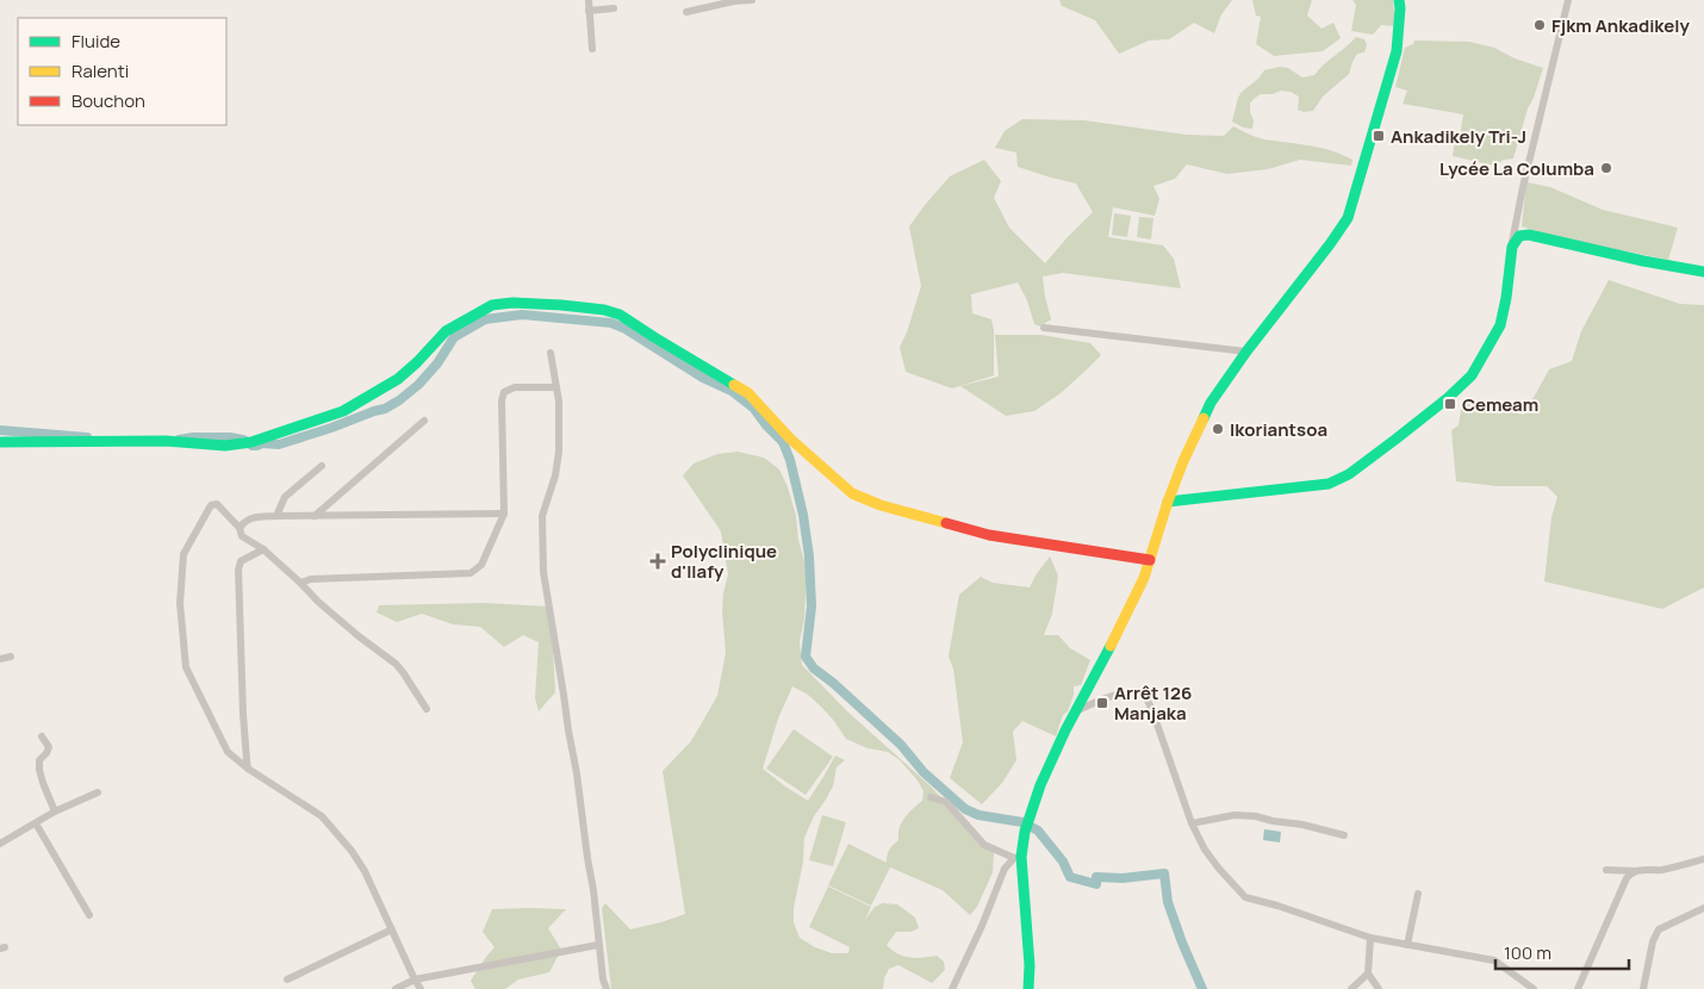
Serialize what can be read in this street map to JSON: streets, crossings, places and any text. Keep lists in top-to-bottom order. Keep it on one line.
{"places":{"other":["Fjkm Ankadikely","Lycée La Columba","Ikoriantsoa"],"transit":["Ankadikely Tri-J","Cemeam","Arrêt 126 Manjaka"],"health":["Polyclinique d'Ilafy"]},"legend":["Fluide","Ralenti","Bouchon"],"scale_bar":"100 m"}
